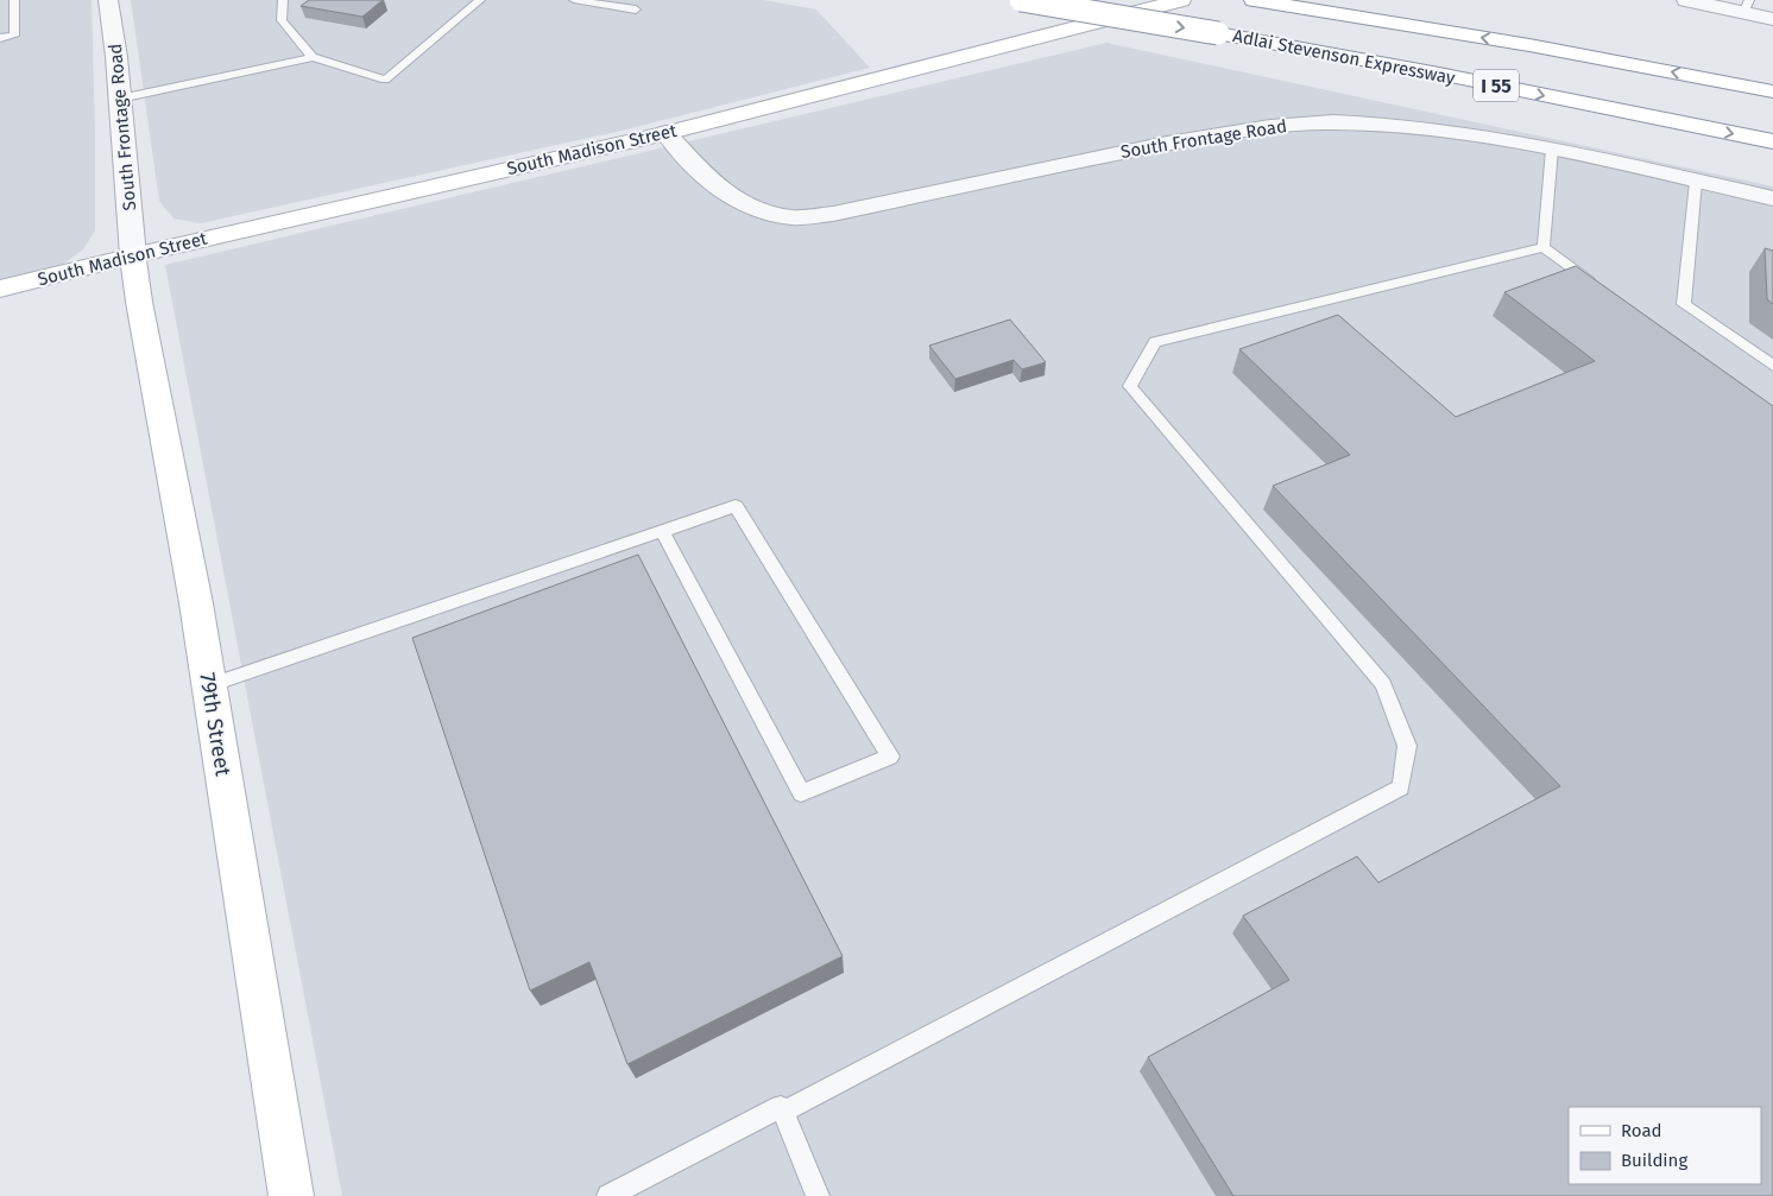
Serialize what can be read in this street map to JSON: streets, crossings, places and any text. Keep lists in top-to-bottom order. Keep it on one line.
{"streets":{"main road":["Adlai Stevenson Expressway","I 55","South Madison Street","79th Street"],"street":["South Frontage Road"]},"crossings":[["South Frontage Road","South Madison Street"],["South Frontage Road","79th Street"],["South Madison Street","79th Street"]],"legend":["Road","Building"]}
